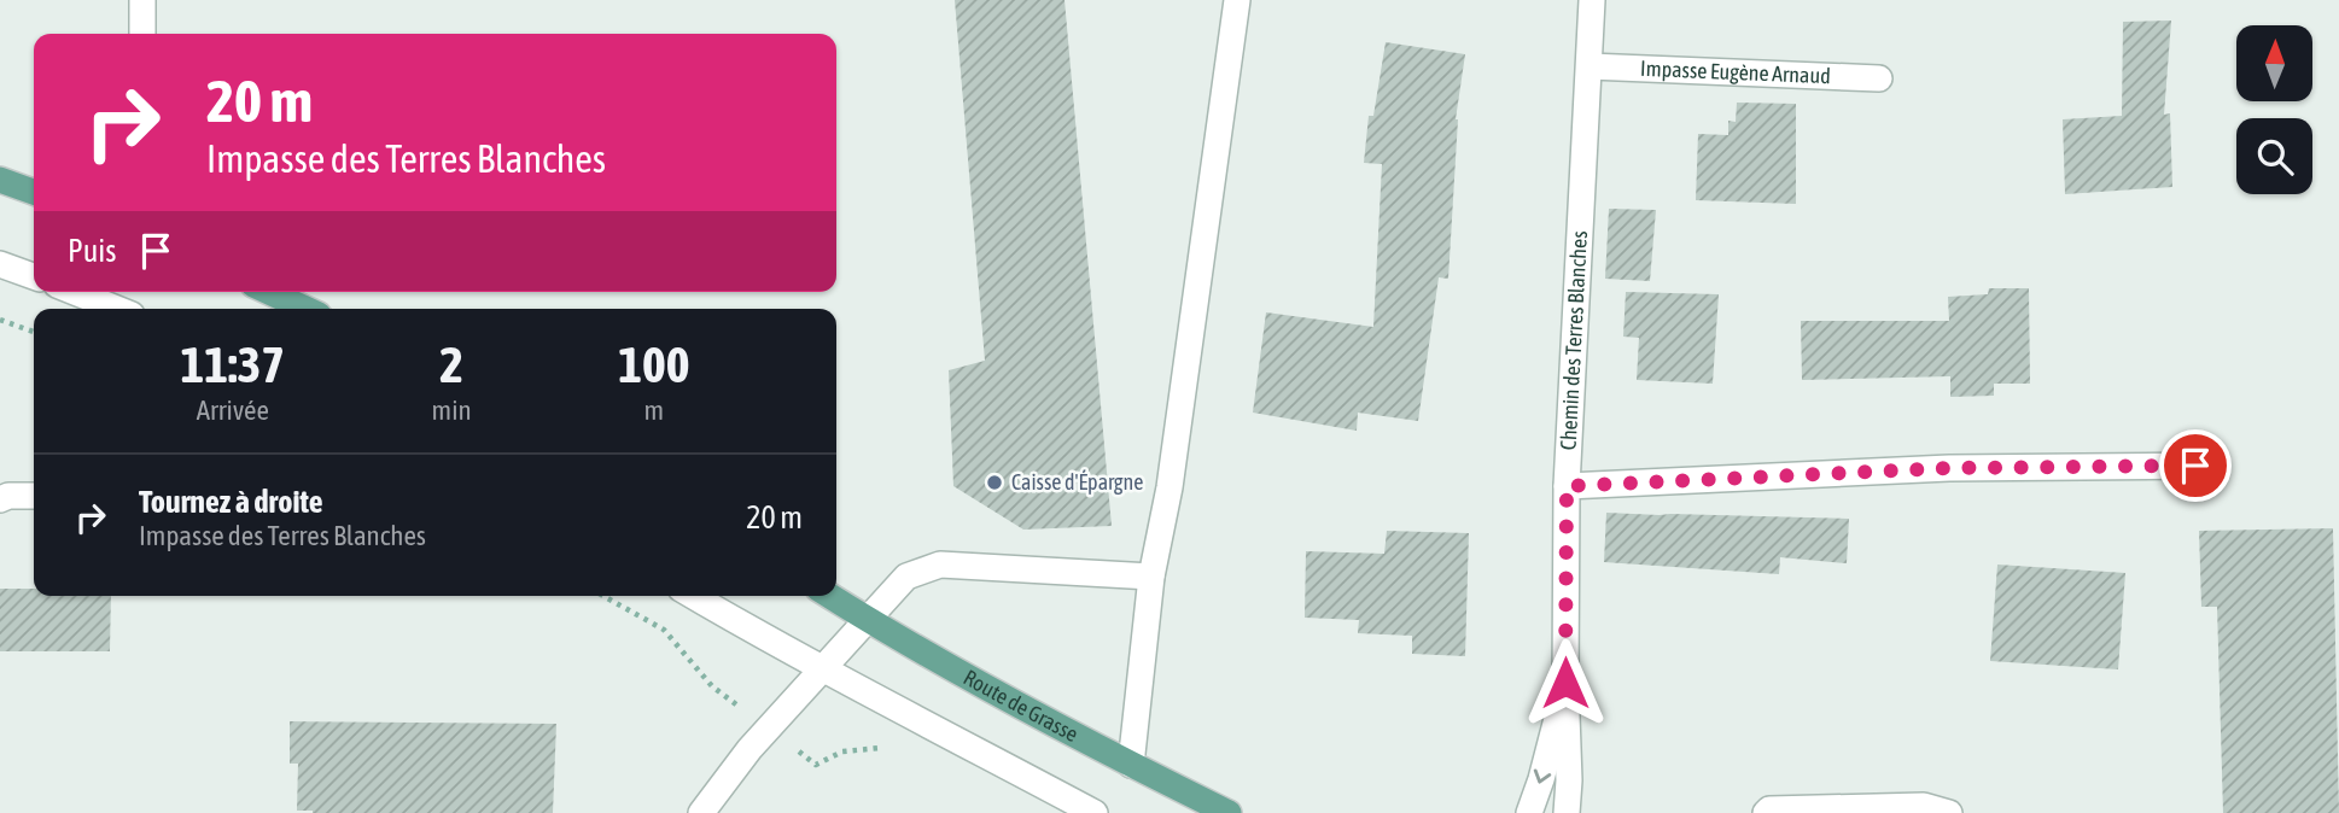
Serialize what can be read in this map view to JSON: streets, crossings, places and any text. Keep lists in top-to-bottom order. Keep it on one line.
{"streets":{"main road":["Route de Grasse"],"street":["Impasse Eugène Arnaud","Chemin des Terres Blanches"]},"crossings":[["Impasse Eugène Arnaud","Chemin des Terres Blanches"]],"places":["Caisse d'Épargne"],"north":"top","page":{"turn":["20 m","Impasse des Terres Blanches"],"then":"Puis","eta":["11:37","Arrivée","2","min","100","m"],"list":[{"name":"Tournez à droite","note":"Impasse des Terres Blanches","value":"20 m"}]}}
